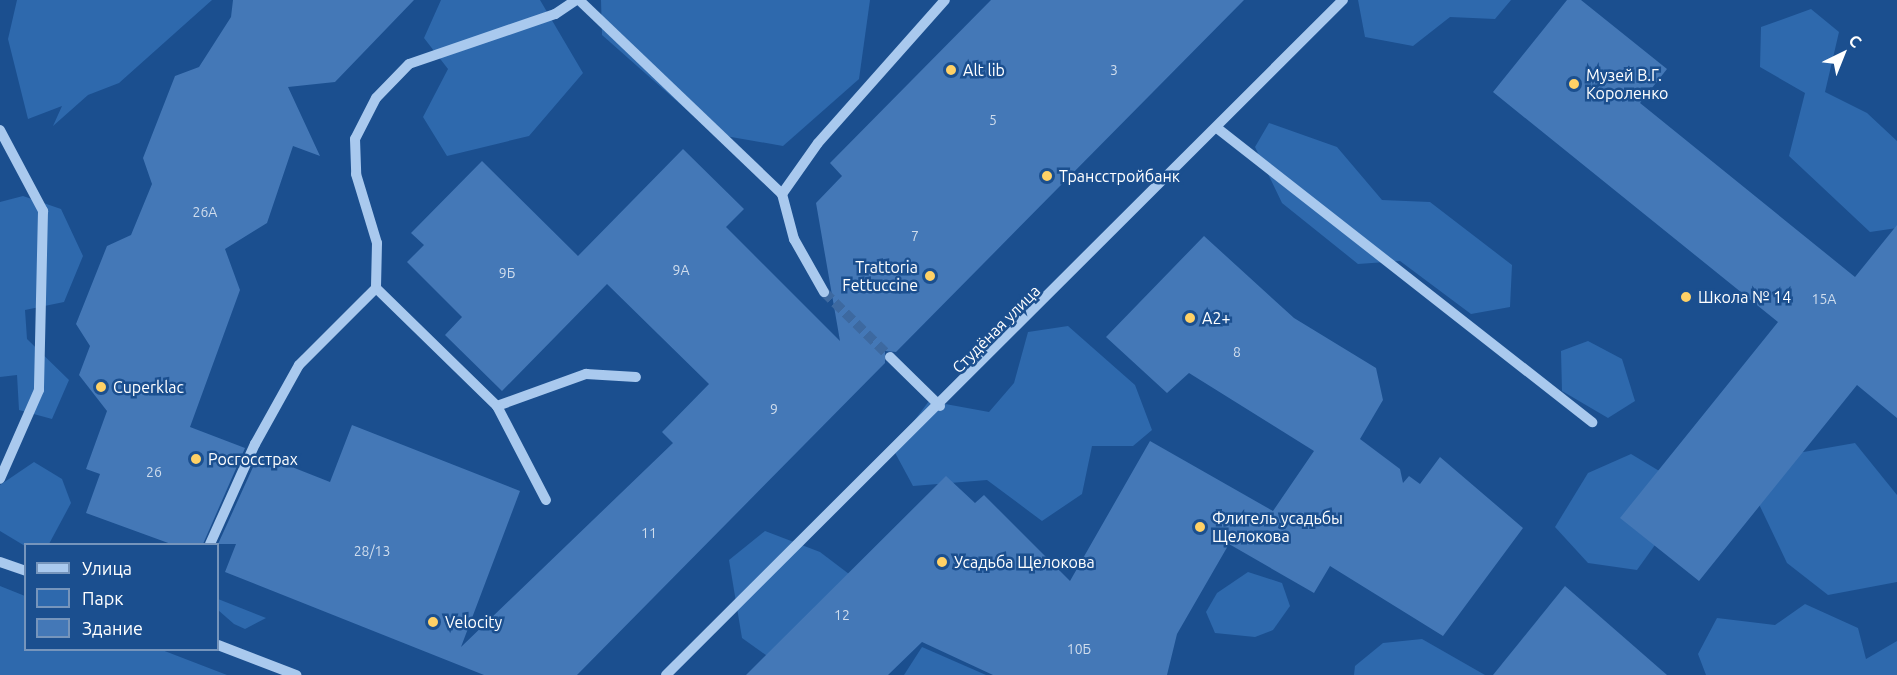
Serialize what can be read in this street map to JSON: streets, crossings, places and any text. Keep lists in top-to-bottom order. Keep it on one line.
{"streets":{"street":["Студёная улица"]},"places":["Alt lib","Музей В.Г. Короленко","Трансстройбанк","Trattoria Fettuccine","Школа № 14","А2+","Cuperklac","Росгосстрах","Флигель усадьбы Щелокова","Усадьба Щелокова","Velocity"],"house_numbers":["3","5","26А","7","9А","9Б","15А","8","9","26","11","28/13","12","10Б"],"legend":["Улица","Парк","Здание"],"north":"top right"}
